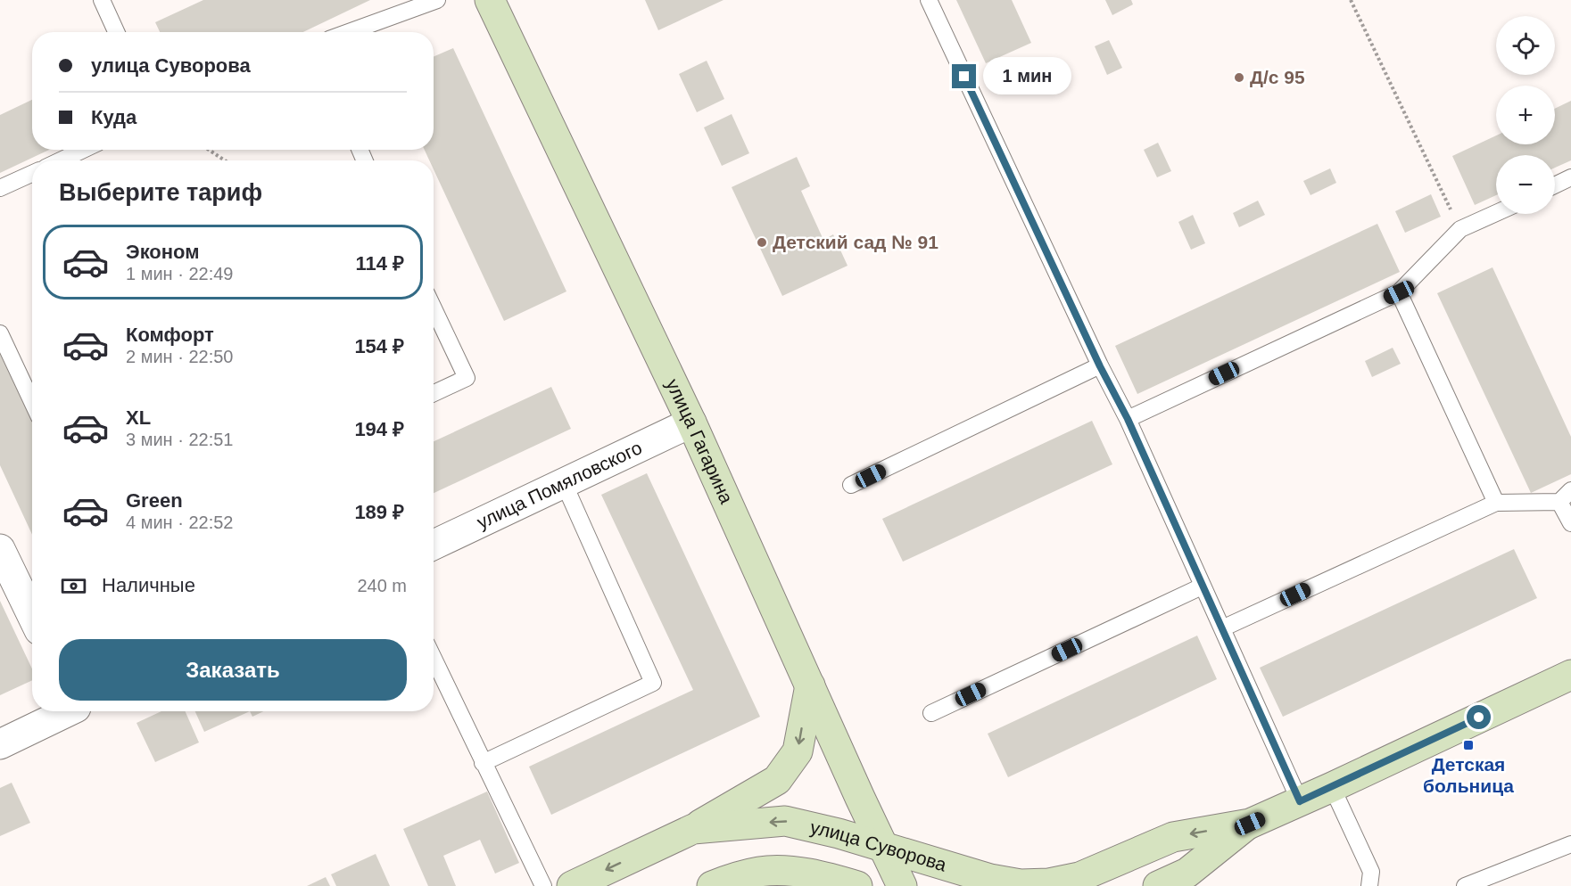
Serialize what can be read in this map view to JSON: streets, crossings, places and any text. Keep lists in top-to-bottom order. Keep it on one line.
{"streets":{"main road":["улица Гагарина","улица Суворова"],"street":["улица Помяловского"]},"crossings":[["улица Гагарина","улица Помяловского"],["улица Гагарина","улица Суворова"]],"one_way":["улица Суворова"],"places":{"other":["Д/с 95","Детский сад № 91"],"transit":["Детская больница"]},"page":{"map_buttons":["+","−"],"banner":["улица Суворова","Куда"],"bubble":"1 мин","heading":"Выберите тариф","list":[{"name":"Эконом","note":"1 мин · 22:49","value":"114 ₽"},{"name":"Комфорт","note":"2 мин · 22:50","value":"154 ₽"},{"name":"XL","note":"3 мин · 22:51","value":"194 ₽"},{"name":"Green","note":"4 мин · 22:52","value":"189 ₽"}],"pay":["Наличные","240 m"],"buttons":"Заказать"}}
